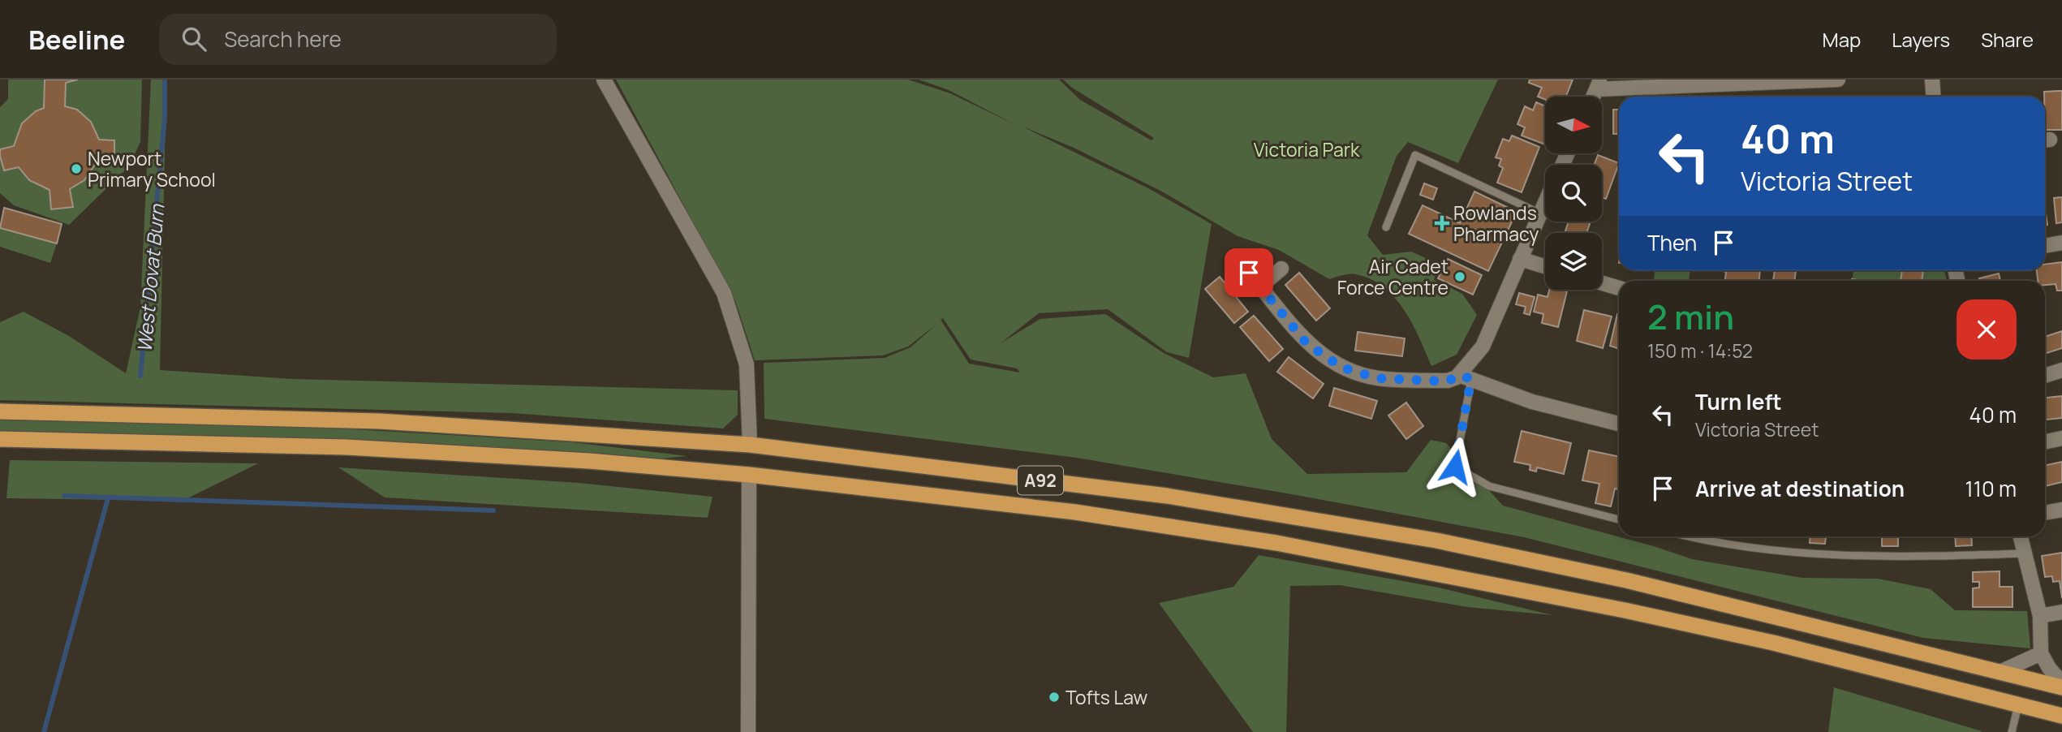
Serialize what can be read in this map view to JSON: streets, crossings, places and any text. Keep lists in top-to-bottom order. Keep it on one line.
{"streets":{"highway":["A92"]},"water":["West Dovat Burn"],"parks":["Victoria Park"],"places":{"other":["Newport Primary School","Air Cadet Force Centre","Tofts Law"],"health":["Rowlands Pharmacy"]},"north":"right","page":{"header":"Beeline","search":"Search here","nav":["Map","Layers","Share"],"turn":["40 m","Victoria Street"],"then":"Then","heading":["2 min","150 m · 14:52"],"list":[{"name":"Turn left","note":"Victoria Street","value":"40 m"},{"name":"Arrive at destination","value":"110 m"}]}}
